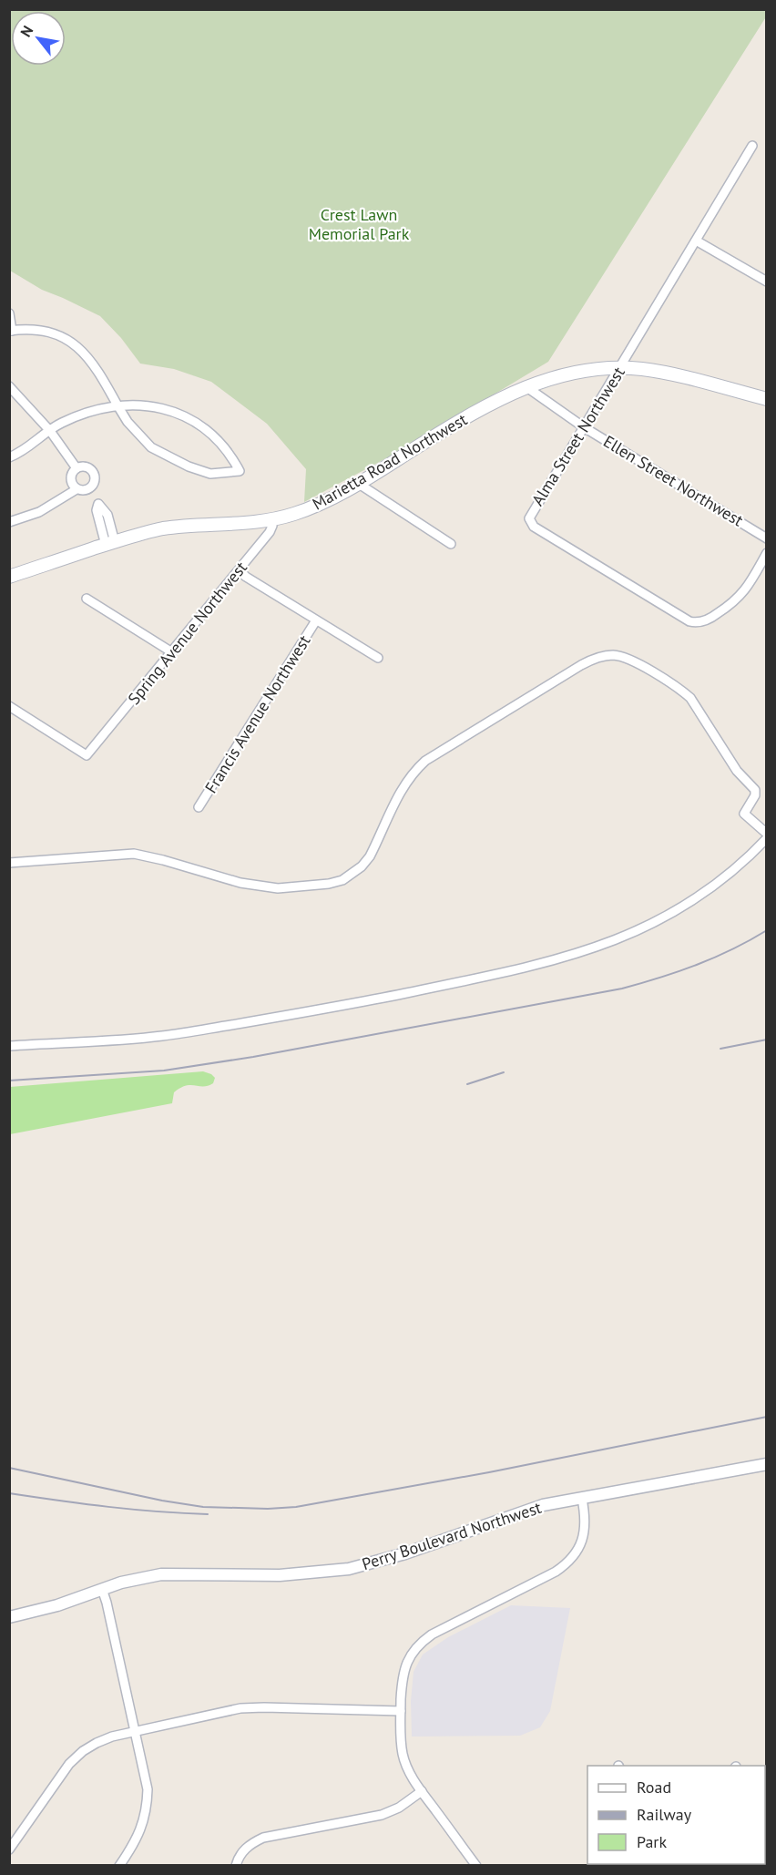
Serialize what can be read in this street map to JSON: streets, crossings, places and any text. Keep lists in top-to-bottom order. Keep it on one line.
{"streets":{"main road":["Marietta Road Northwest"],"street":["Alma Street Northwest","Ellen Street Northwest","Spring Avenue Northwest","Francis Avenue Northwest","Perry Boulevard Northwest"]},"crossings":[["Alma Street Northwest","Marietta Road Northwest"],["Alma Street Northwest","Ellen Street Northwest"],["Marietta Road Northwest","Ellen Street Northwest"],["Marietta Road Northwest","Spring Avenue Northwest"]],"parks":["Crest Lawn Memorial Park"],"legend":["Road","Railway","Park"],"north":"top left"}
